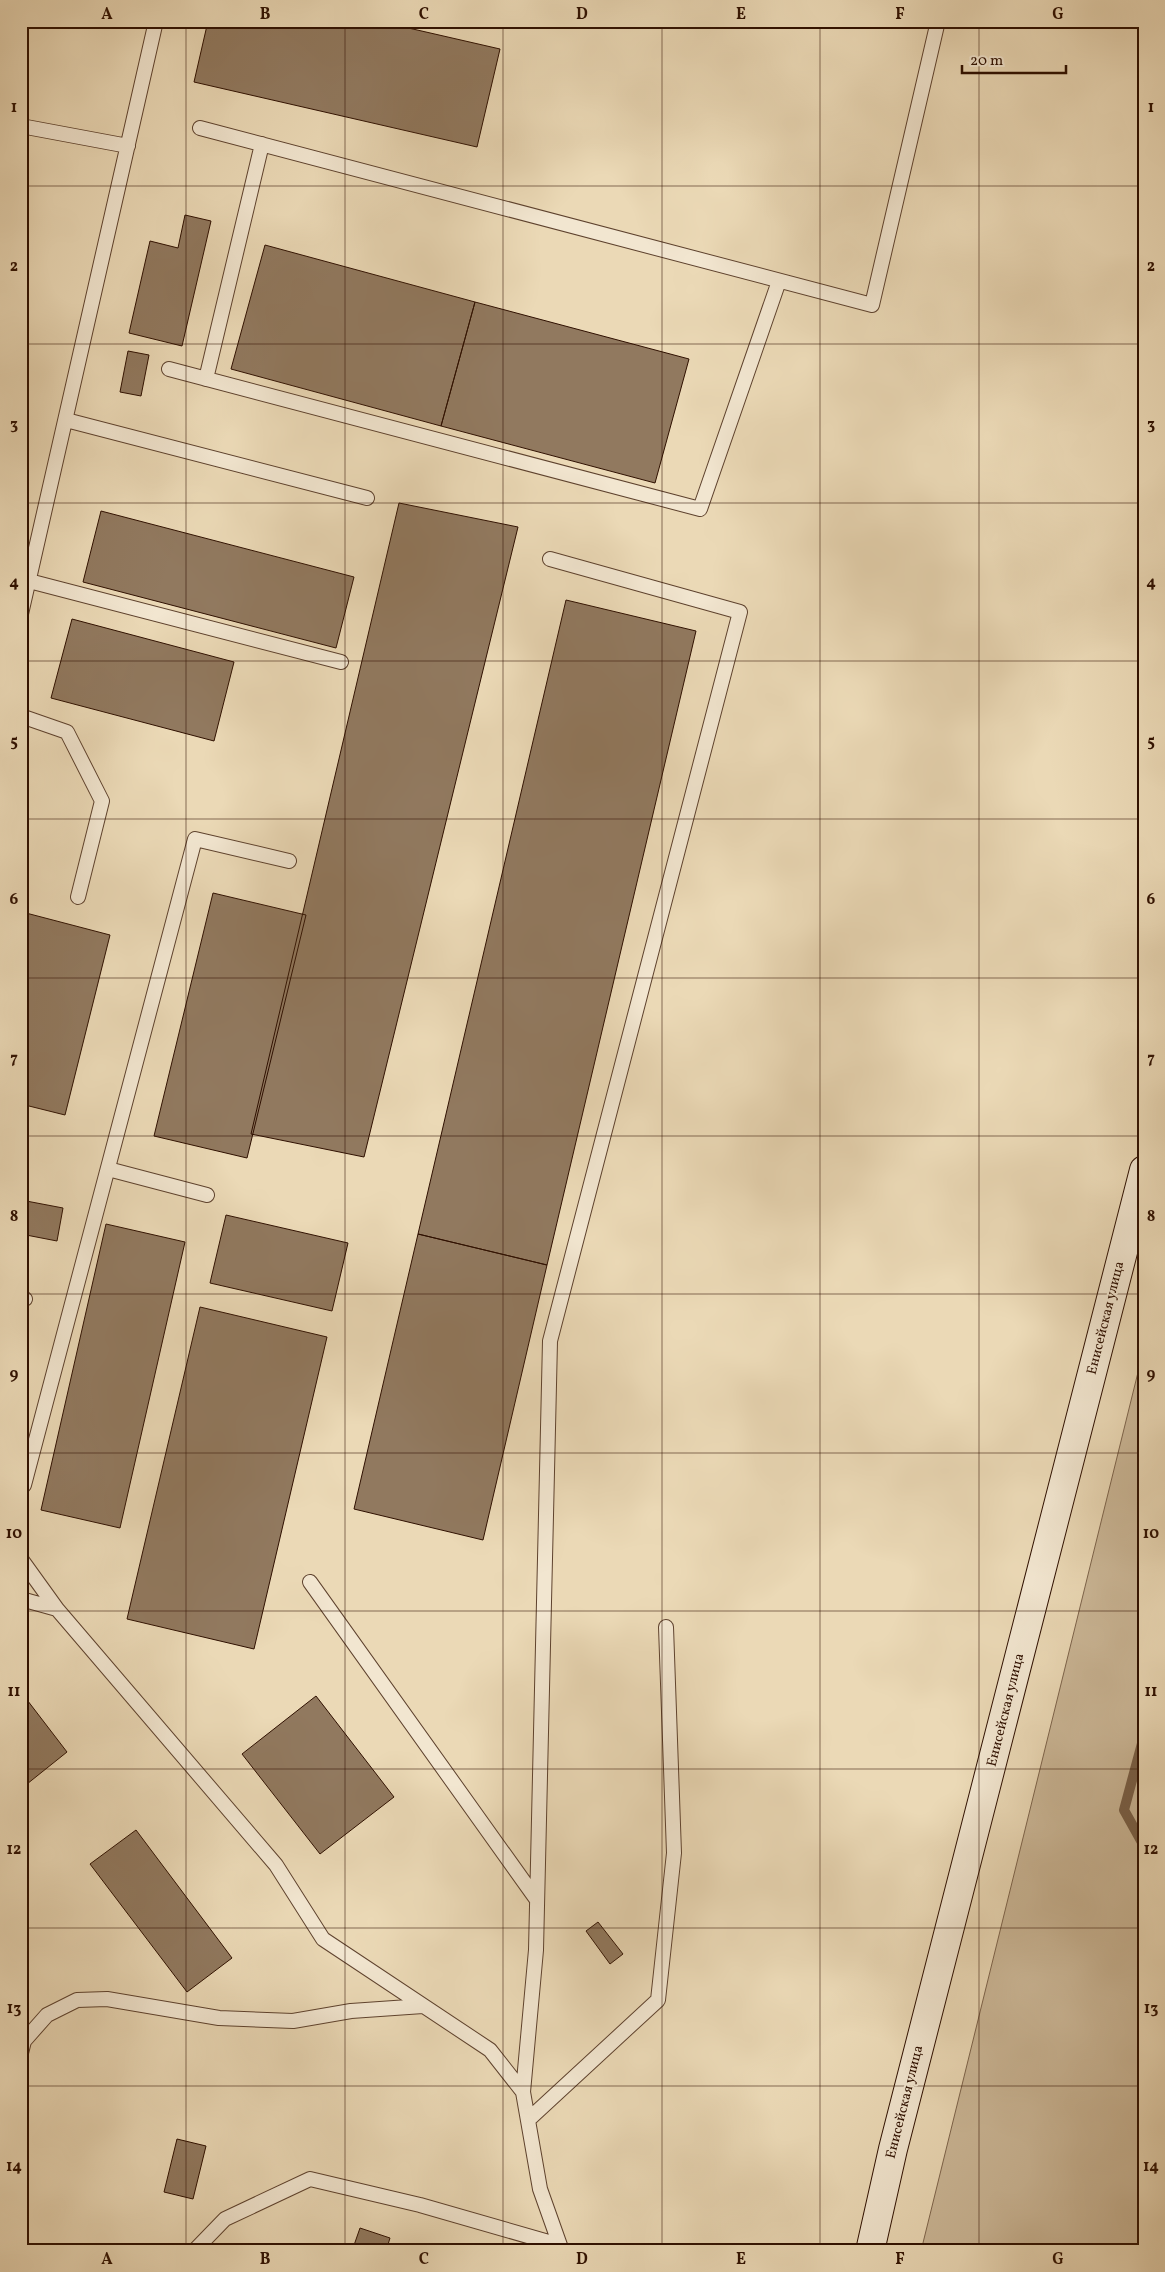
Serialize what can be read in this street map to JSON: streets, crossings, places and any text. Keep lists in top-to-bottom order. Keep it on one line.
{"streets":{"street":["Енисейская улица"]},"scale_bar":"20 m","grid":{"columns":["A","B","C","D","E","F","G"],"rows":["1","2","3","4","5","6","7","8","9","10","11","12","13","14"]}}
